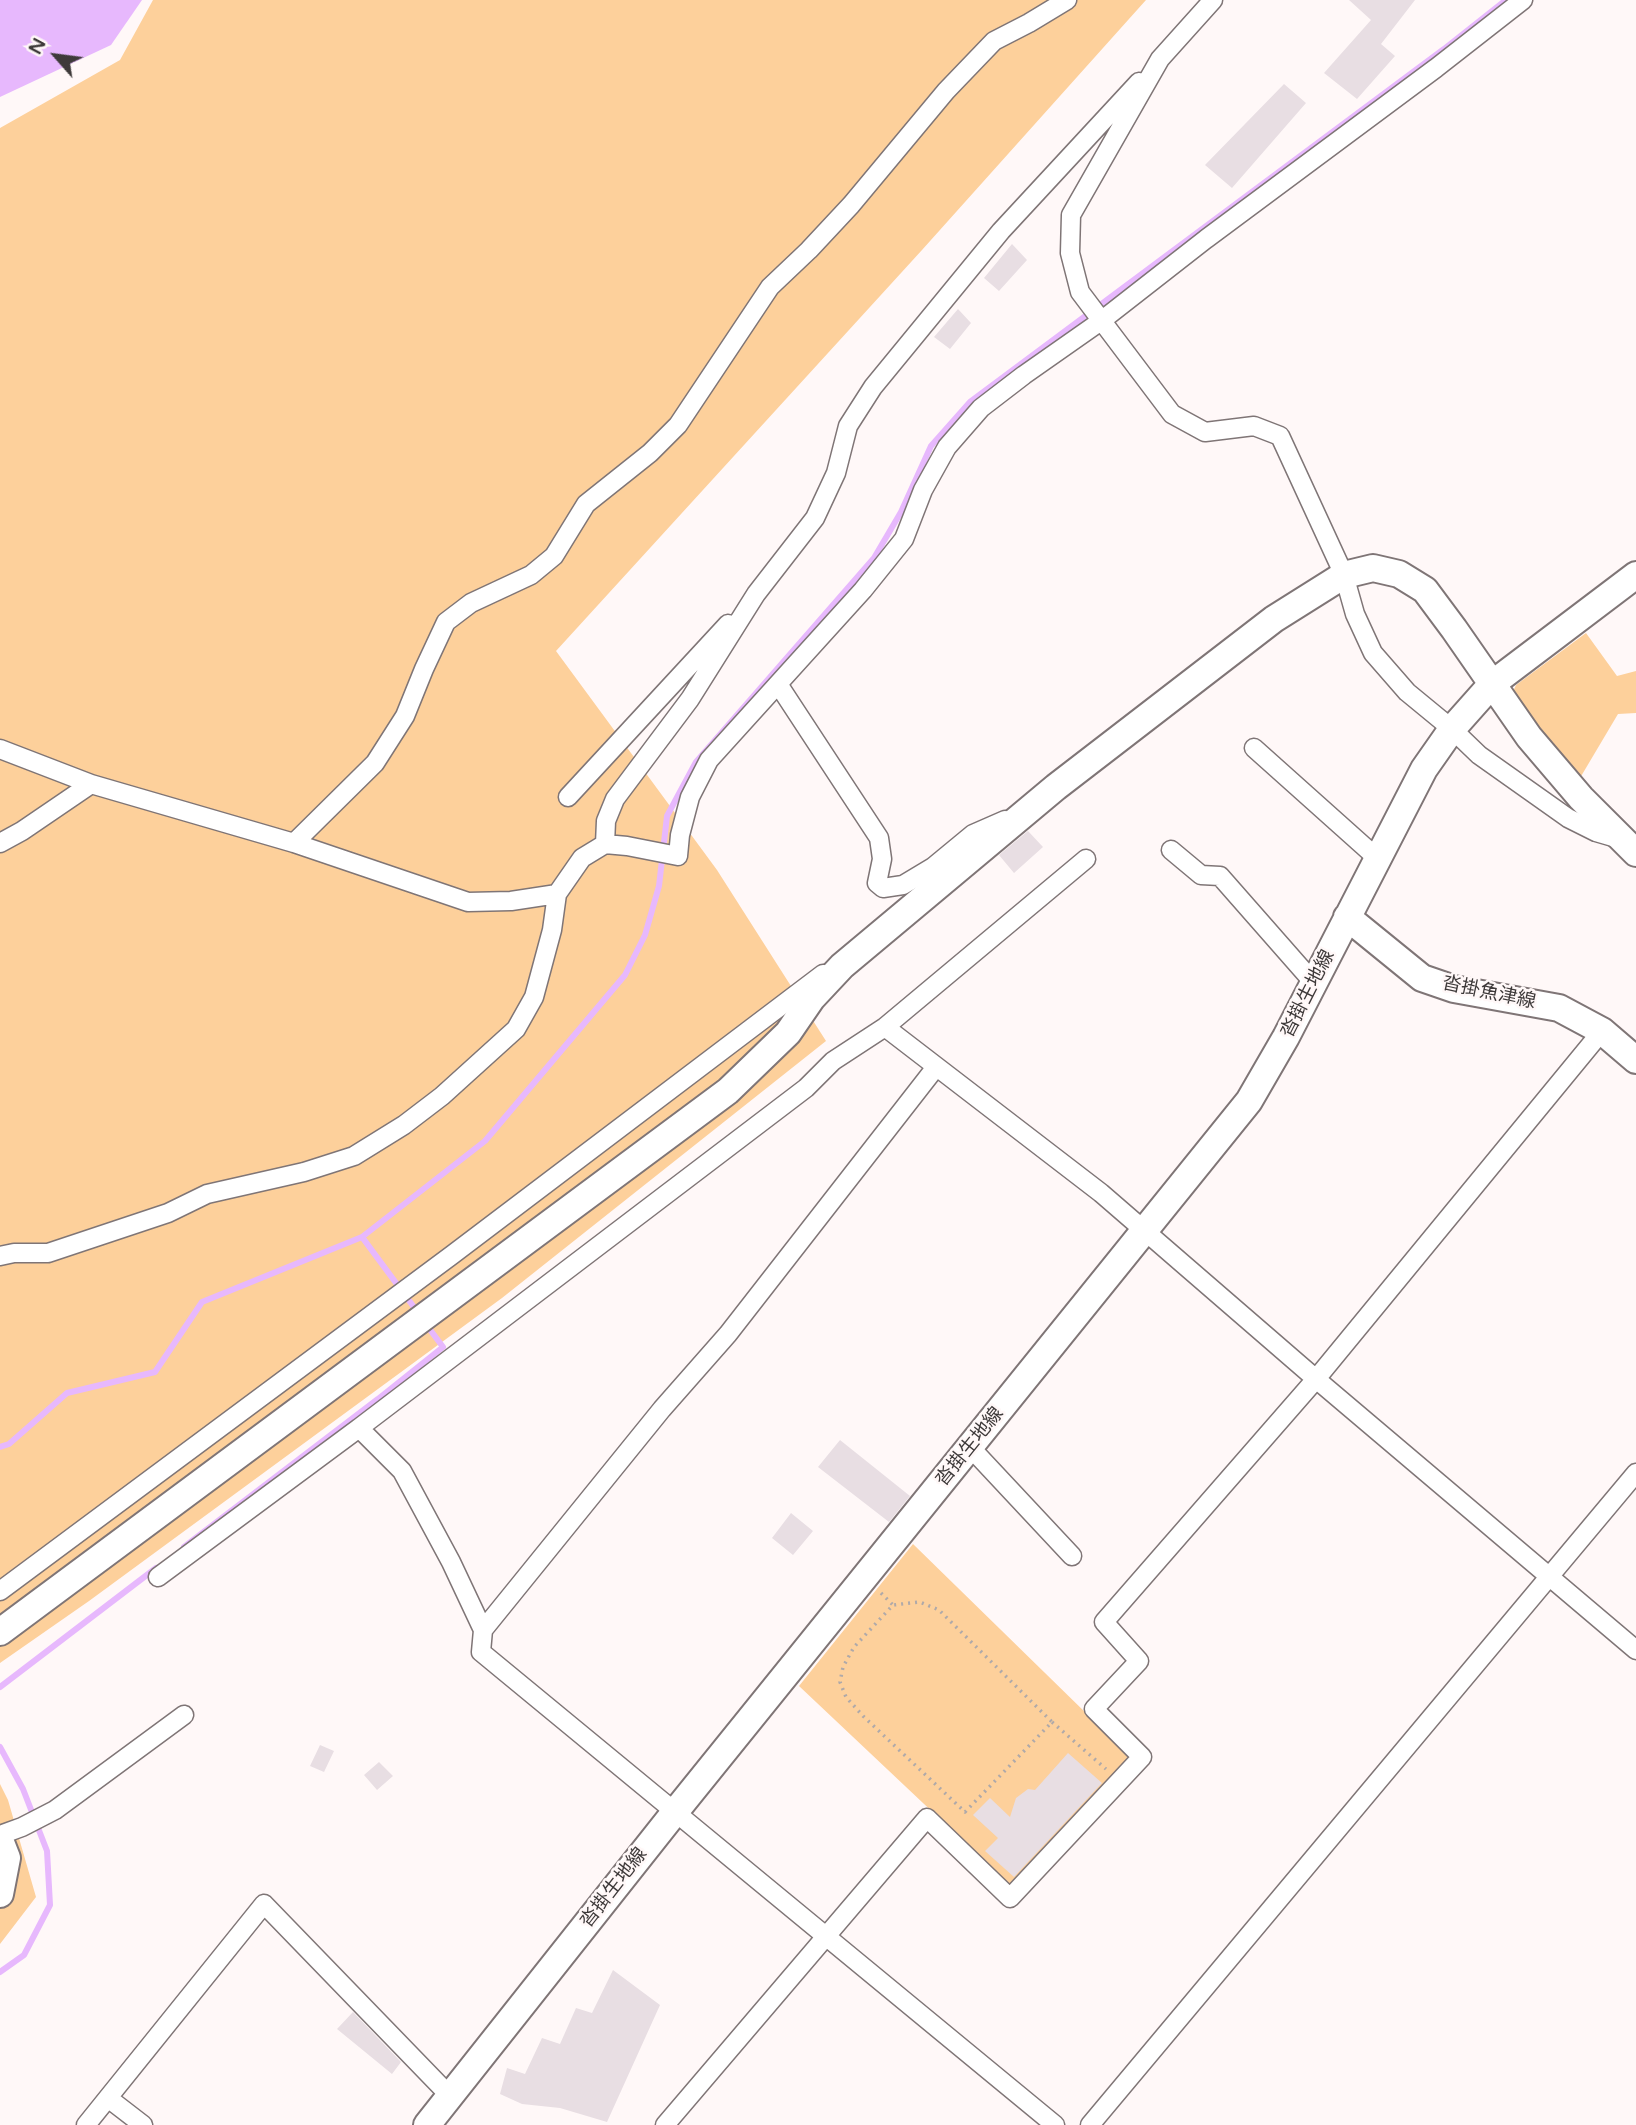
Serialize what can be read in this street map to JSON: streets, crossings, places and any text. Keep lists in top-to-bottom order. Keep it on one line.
{"streets":{"main road":["沓掛魚津線","沓掛生地線"]},"crossings":[["沓掛魚津線","沓掛生地線"]],"north":"top left"}
